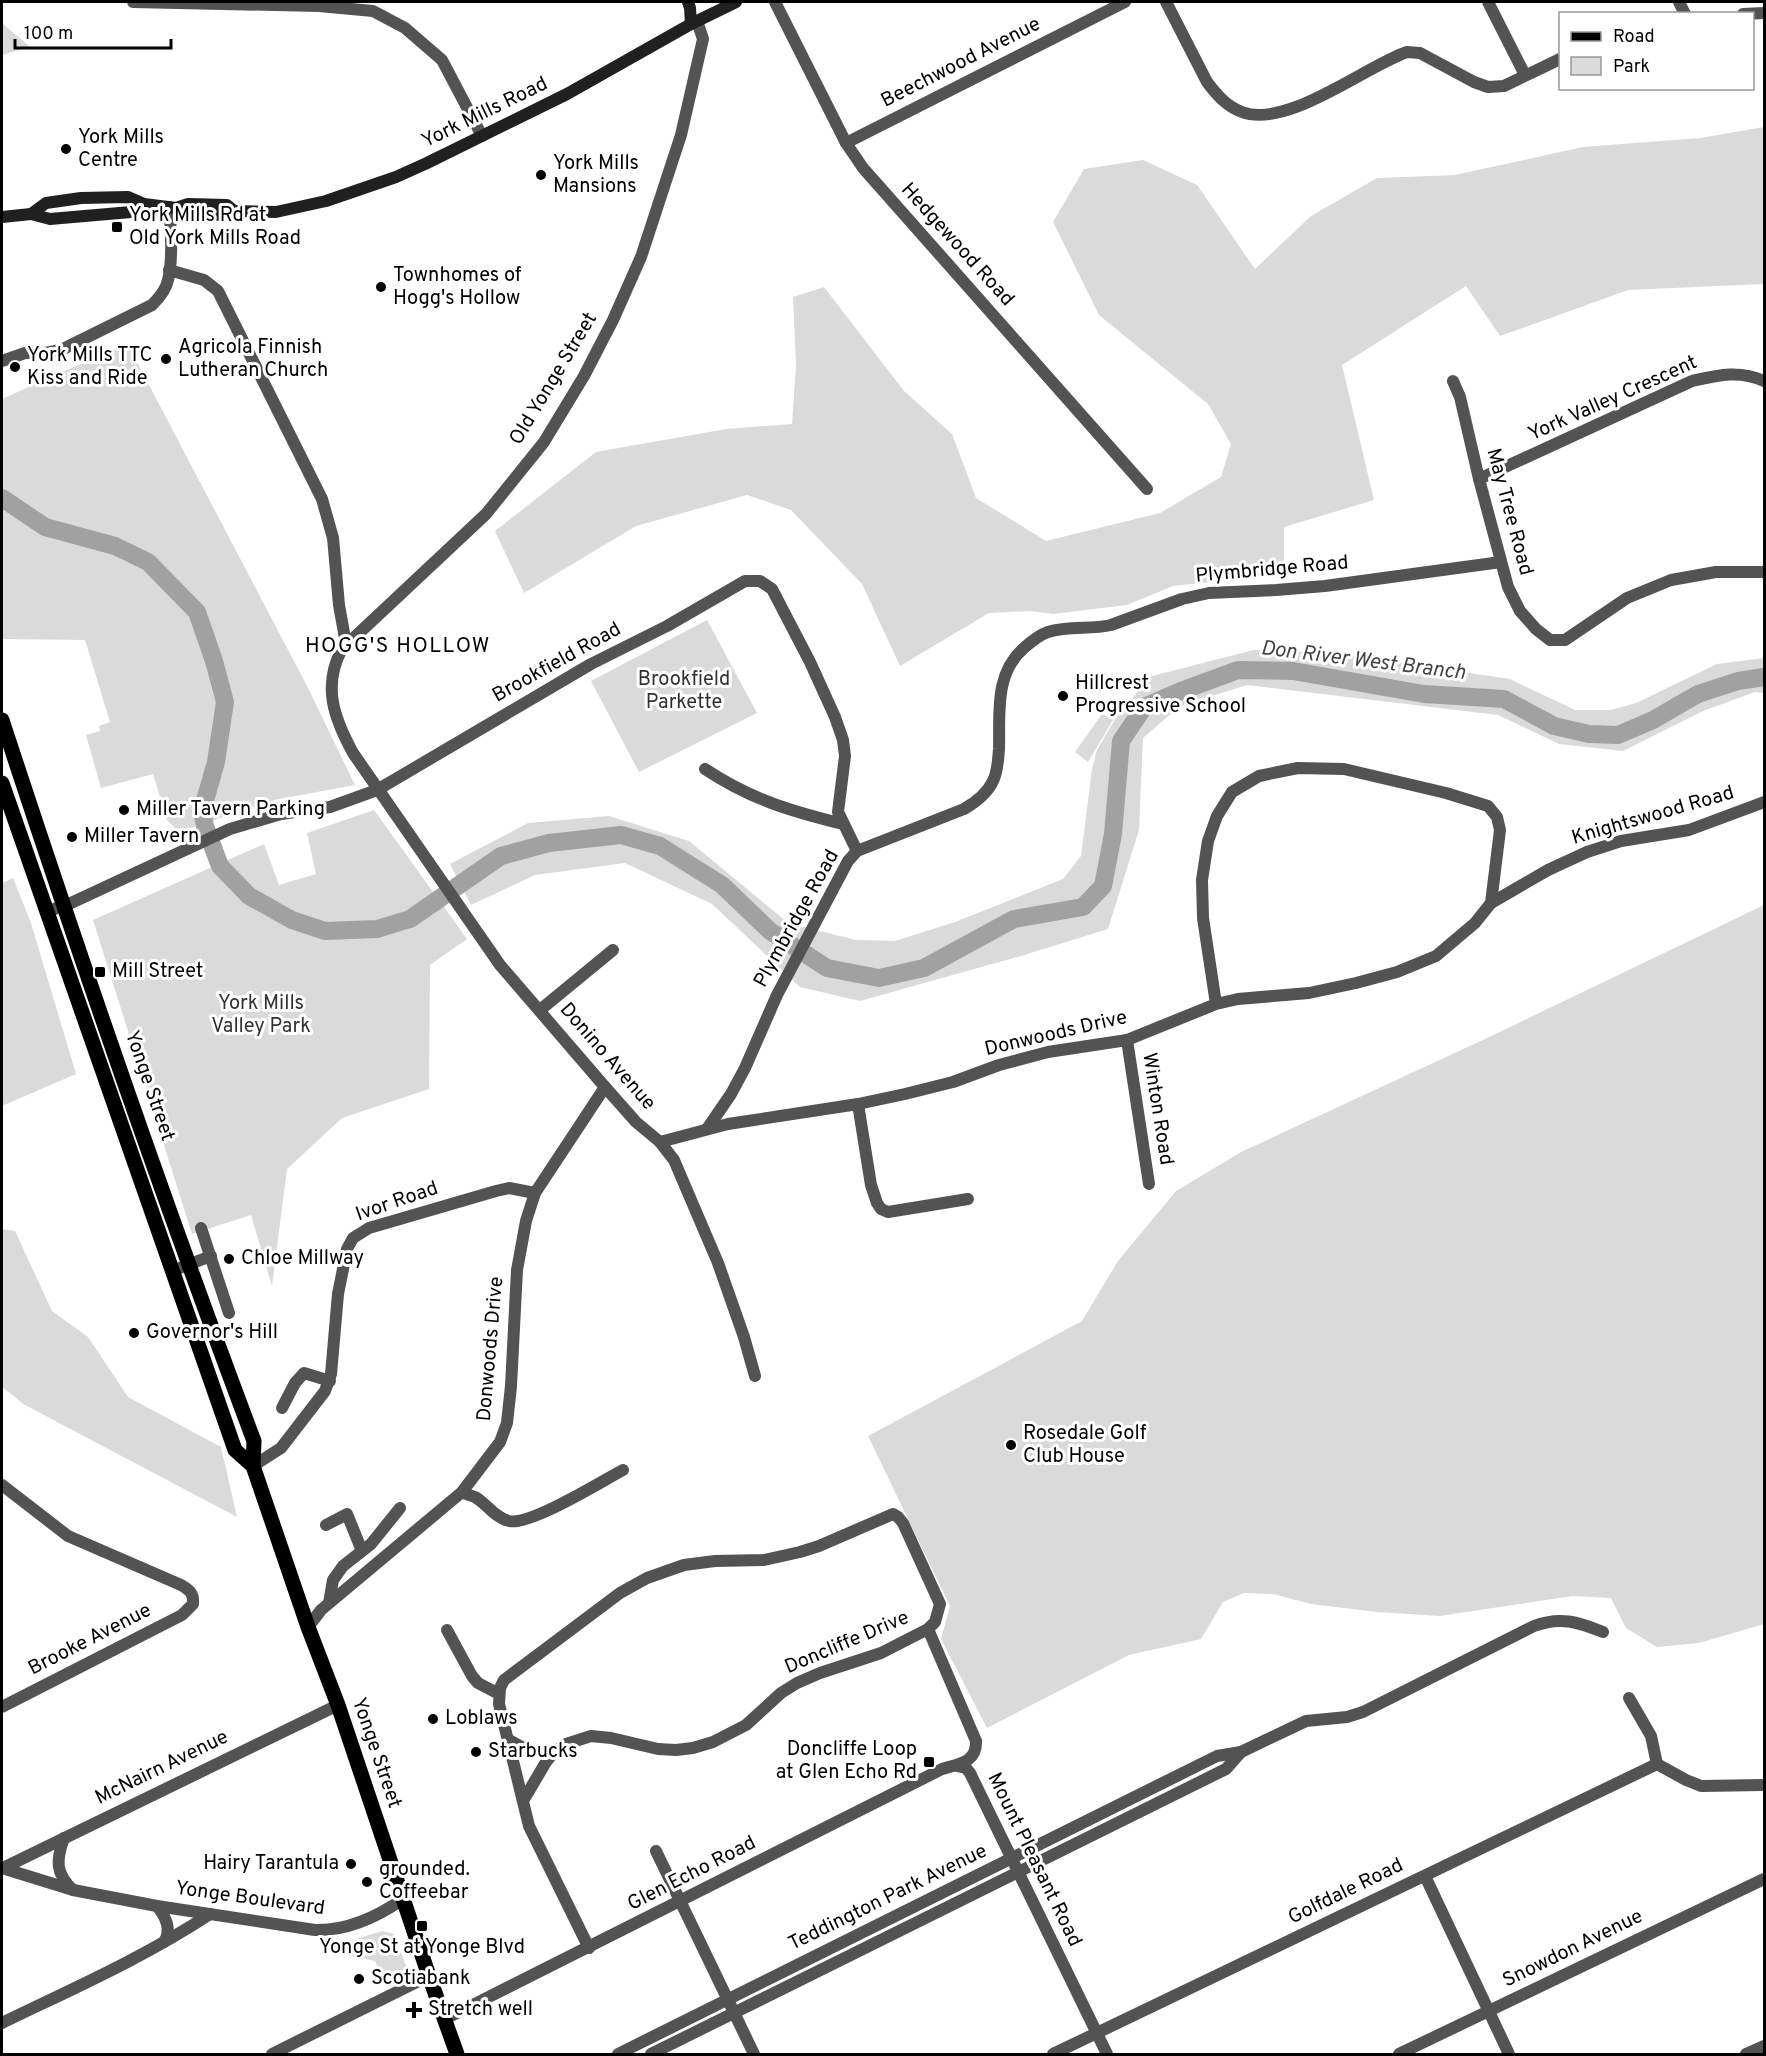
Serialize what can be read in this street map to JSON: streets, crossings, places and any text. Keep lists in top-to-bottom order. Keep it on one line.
{"streets":{"main road":["York Mills Road","Yonge Street"],"street":["Beechwood Avenue","Hedgewood Road","Old Yonge Street","York Valley Crescent","May Tree Road","Plymbridge Road","Brookfield Road","Knightswood Road","Donwoods Drive","Donino Avenue","Winton Road","Ivor Road","Brooke Avenue","Doncliffe Drive","McNairn Avenue","Mount Pleasant Road","Glen Echo Road","Golfdale Road","Teddington Park Avenue","Yonge Boulevard","Snowdon Avenue"]},"crossings":[["Beechwood Avenue","Hedgewood Road"],["York Mills Road","Old Yonge Street"],["Old Yonge Street","Brookfield Road"],["Old Yonge Street","Donino Avenue"],["York Valley Crescent","May Tree Road"],["May Tree Road","Plymbridge Road"],["Plymbridge Road","Donwoods Drive"],["Brookfield Road","Donino Avenue"],["Knightswood Road","Donwoods Drive"],["Donwoods Drive","Donino Avenue"],["Donwoods Drive","Yonge Street"],["Donwoods Drive","Winton Road"],["Donwoods Drive","Ivor Road"],["Yonge Street","Ivor Road"],["Yonge Street","McNairn Avenue"],["Yonge Street","Glen Echo Road"],["Yonge Street","Yonge Boulevard"],["Doncliffe Drive","Mount Pleasant Road"],["McNairn Avenue","Yonge Boulevard"],["Mount Pleasant Road","Glen Echo Road"],["Mount Pleasant Road","Golfdale Road"],["Mount Pleasant Road","Teddington Park Avenue"]],"districts":["HOGG'S HOLLOW"],"water":["Don River West Branch"],"parks":["Brookfield Parkette","York Mills Valley Park"],"places":{"other":["York Mills Centre","York Mills Mansions","Townhomes of Hogg's Hollow","Agricola Finnish Lutheran Church","York Mills TTC Kiss and Ride","Hillcrest Progressive School","Miller Tavern Parking","Miller Tavern","Chloe Millway","Governor's Hill","Rosedale Golf Club House","Loblaws","Starbucks","Hairy Tarantula","grounded. Coffeebar","Scotiabank"],"transit":["York Mills Rd at Old York Mills Road","Mill Street","Doncliffe Loop at Glen Echo Rd","Yonge St at Yonge Blvd"],"health":["Stretch well"]},"legend":["Road","Park"],"scale_bar":"100 m"}
